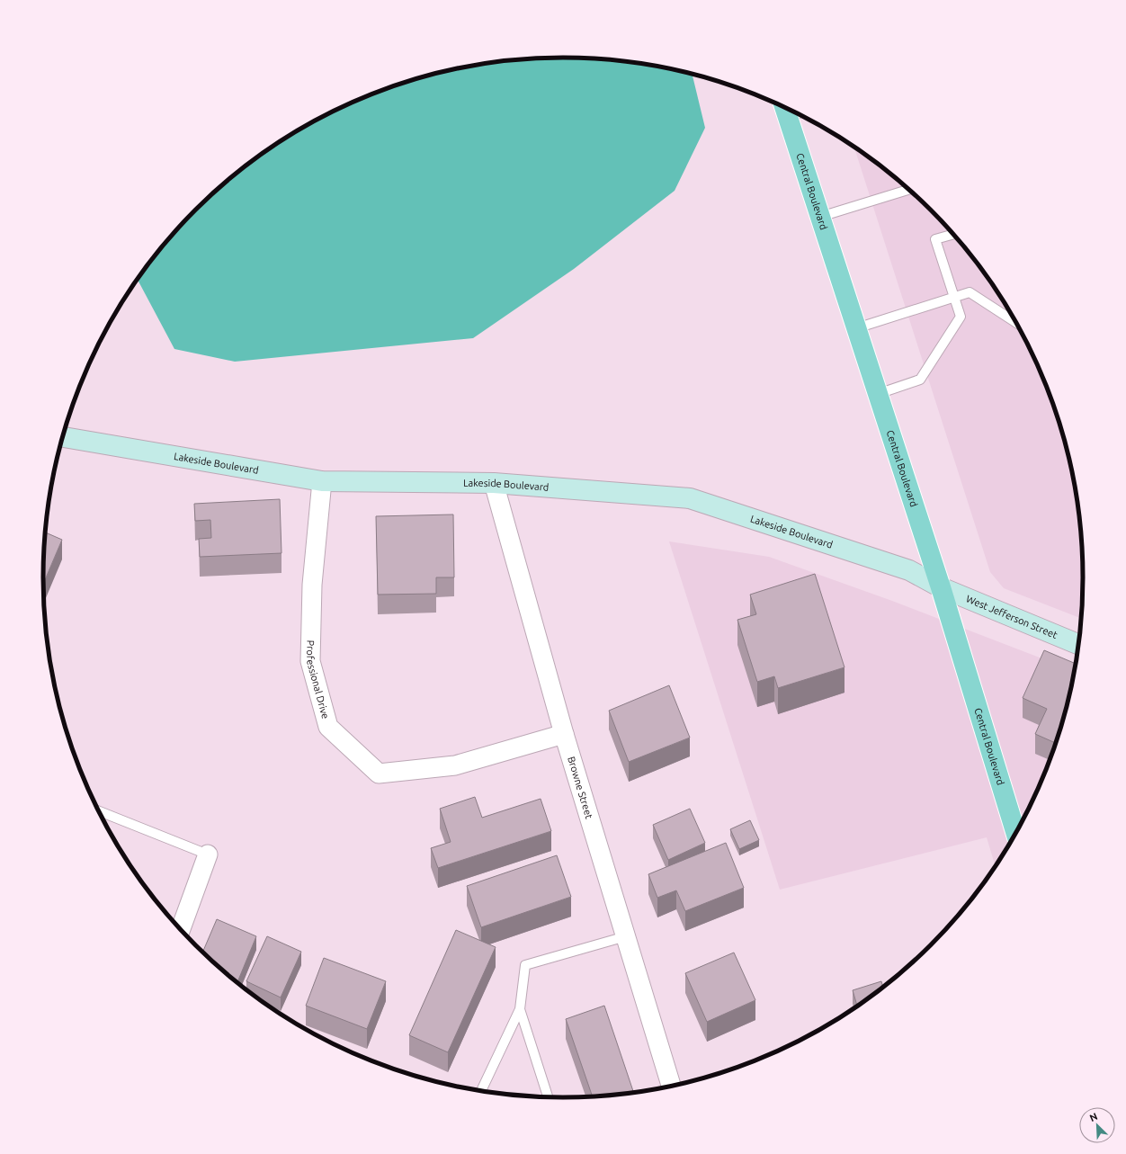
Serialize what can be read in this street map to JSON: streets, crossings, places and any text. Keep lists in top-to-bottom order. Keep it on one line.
{"streets":{"main road":["Central Boulevard"],"street":["Lakeside Boulevard","West Jefferson Street","Professional Drive","Browne Street"]},"crossings":[["Central Boulevard","Lakeside Boulevard"],["Central Boulevard","West Jefferson Street"],["Lakeside Boulevard","West Jefferson Street"],["Lakeside Boulevard","Professional Drive"],["Lakeside Boulevard","Browne Street"],["Professional Drive","Browne Street"]],"north":"top left"}
